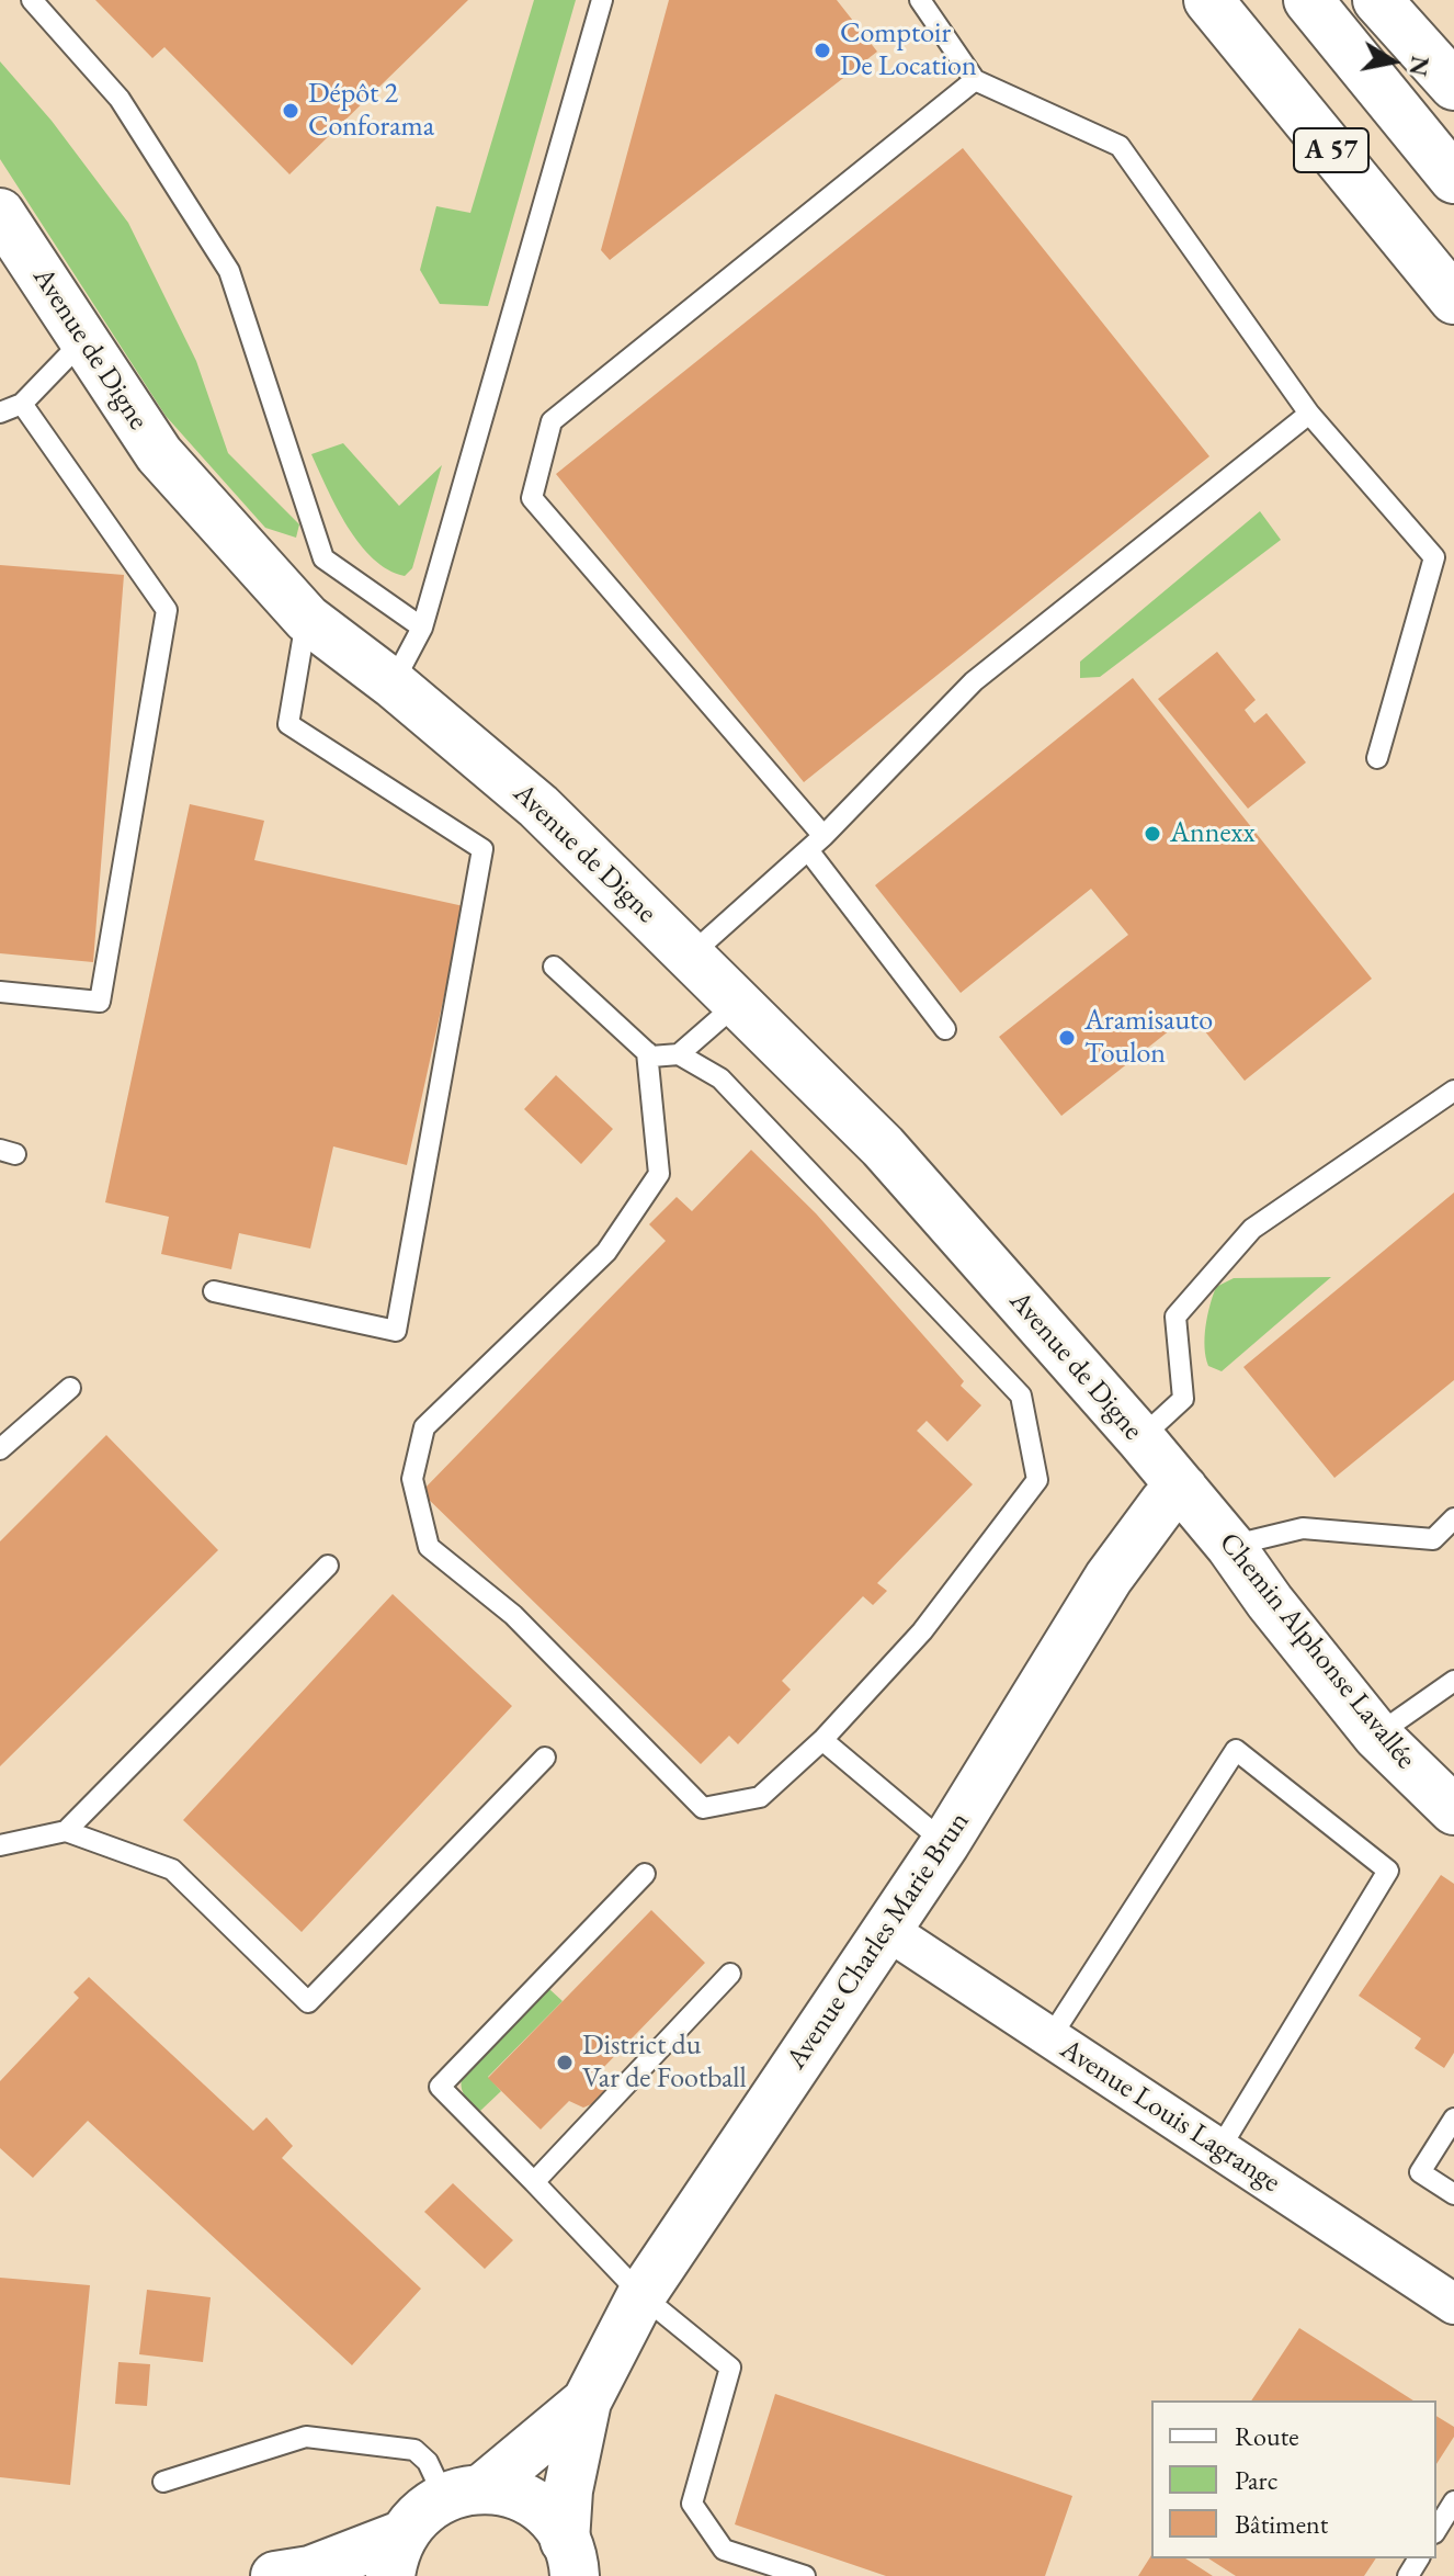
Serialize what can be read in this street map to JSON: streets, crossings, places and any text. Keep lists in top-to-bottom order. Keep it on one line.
{"streets":{"main road":["A 57","Avenue de Digne","Chemin Alphonse Lavallée","Avenue Charles Marie Brun"],"street":["Avenue Louis Lagrange"]},"crossings":[["Avenue de Digne","Chemin Alphonse Lavallée"],["Avenue de Digne","Avenue Charles Marie Brun"],["Chemin Alphonse Lavallée","Avenue Charles Marie Brun"],["Avenue Charles Marie Brun","Avenue Louis Lagrange"]],"places":["Comptoir De Location","Dépôt 2 Conforama","Annexx","Aramisauto Toulon","District du Var de Football"],"legend":["Route","Parc","Bâtiment"],"north":"right"}
